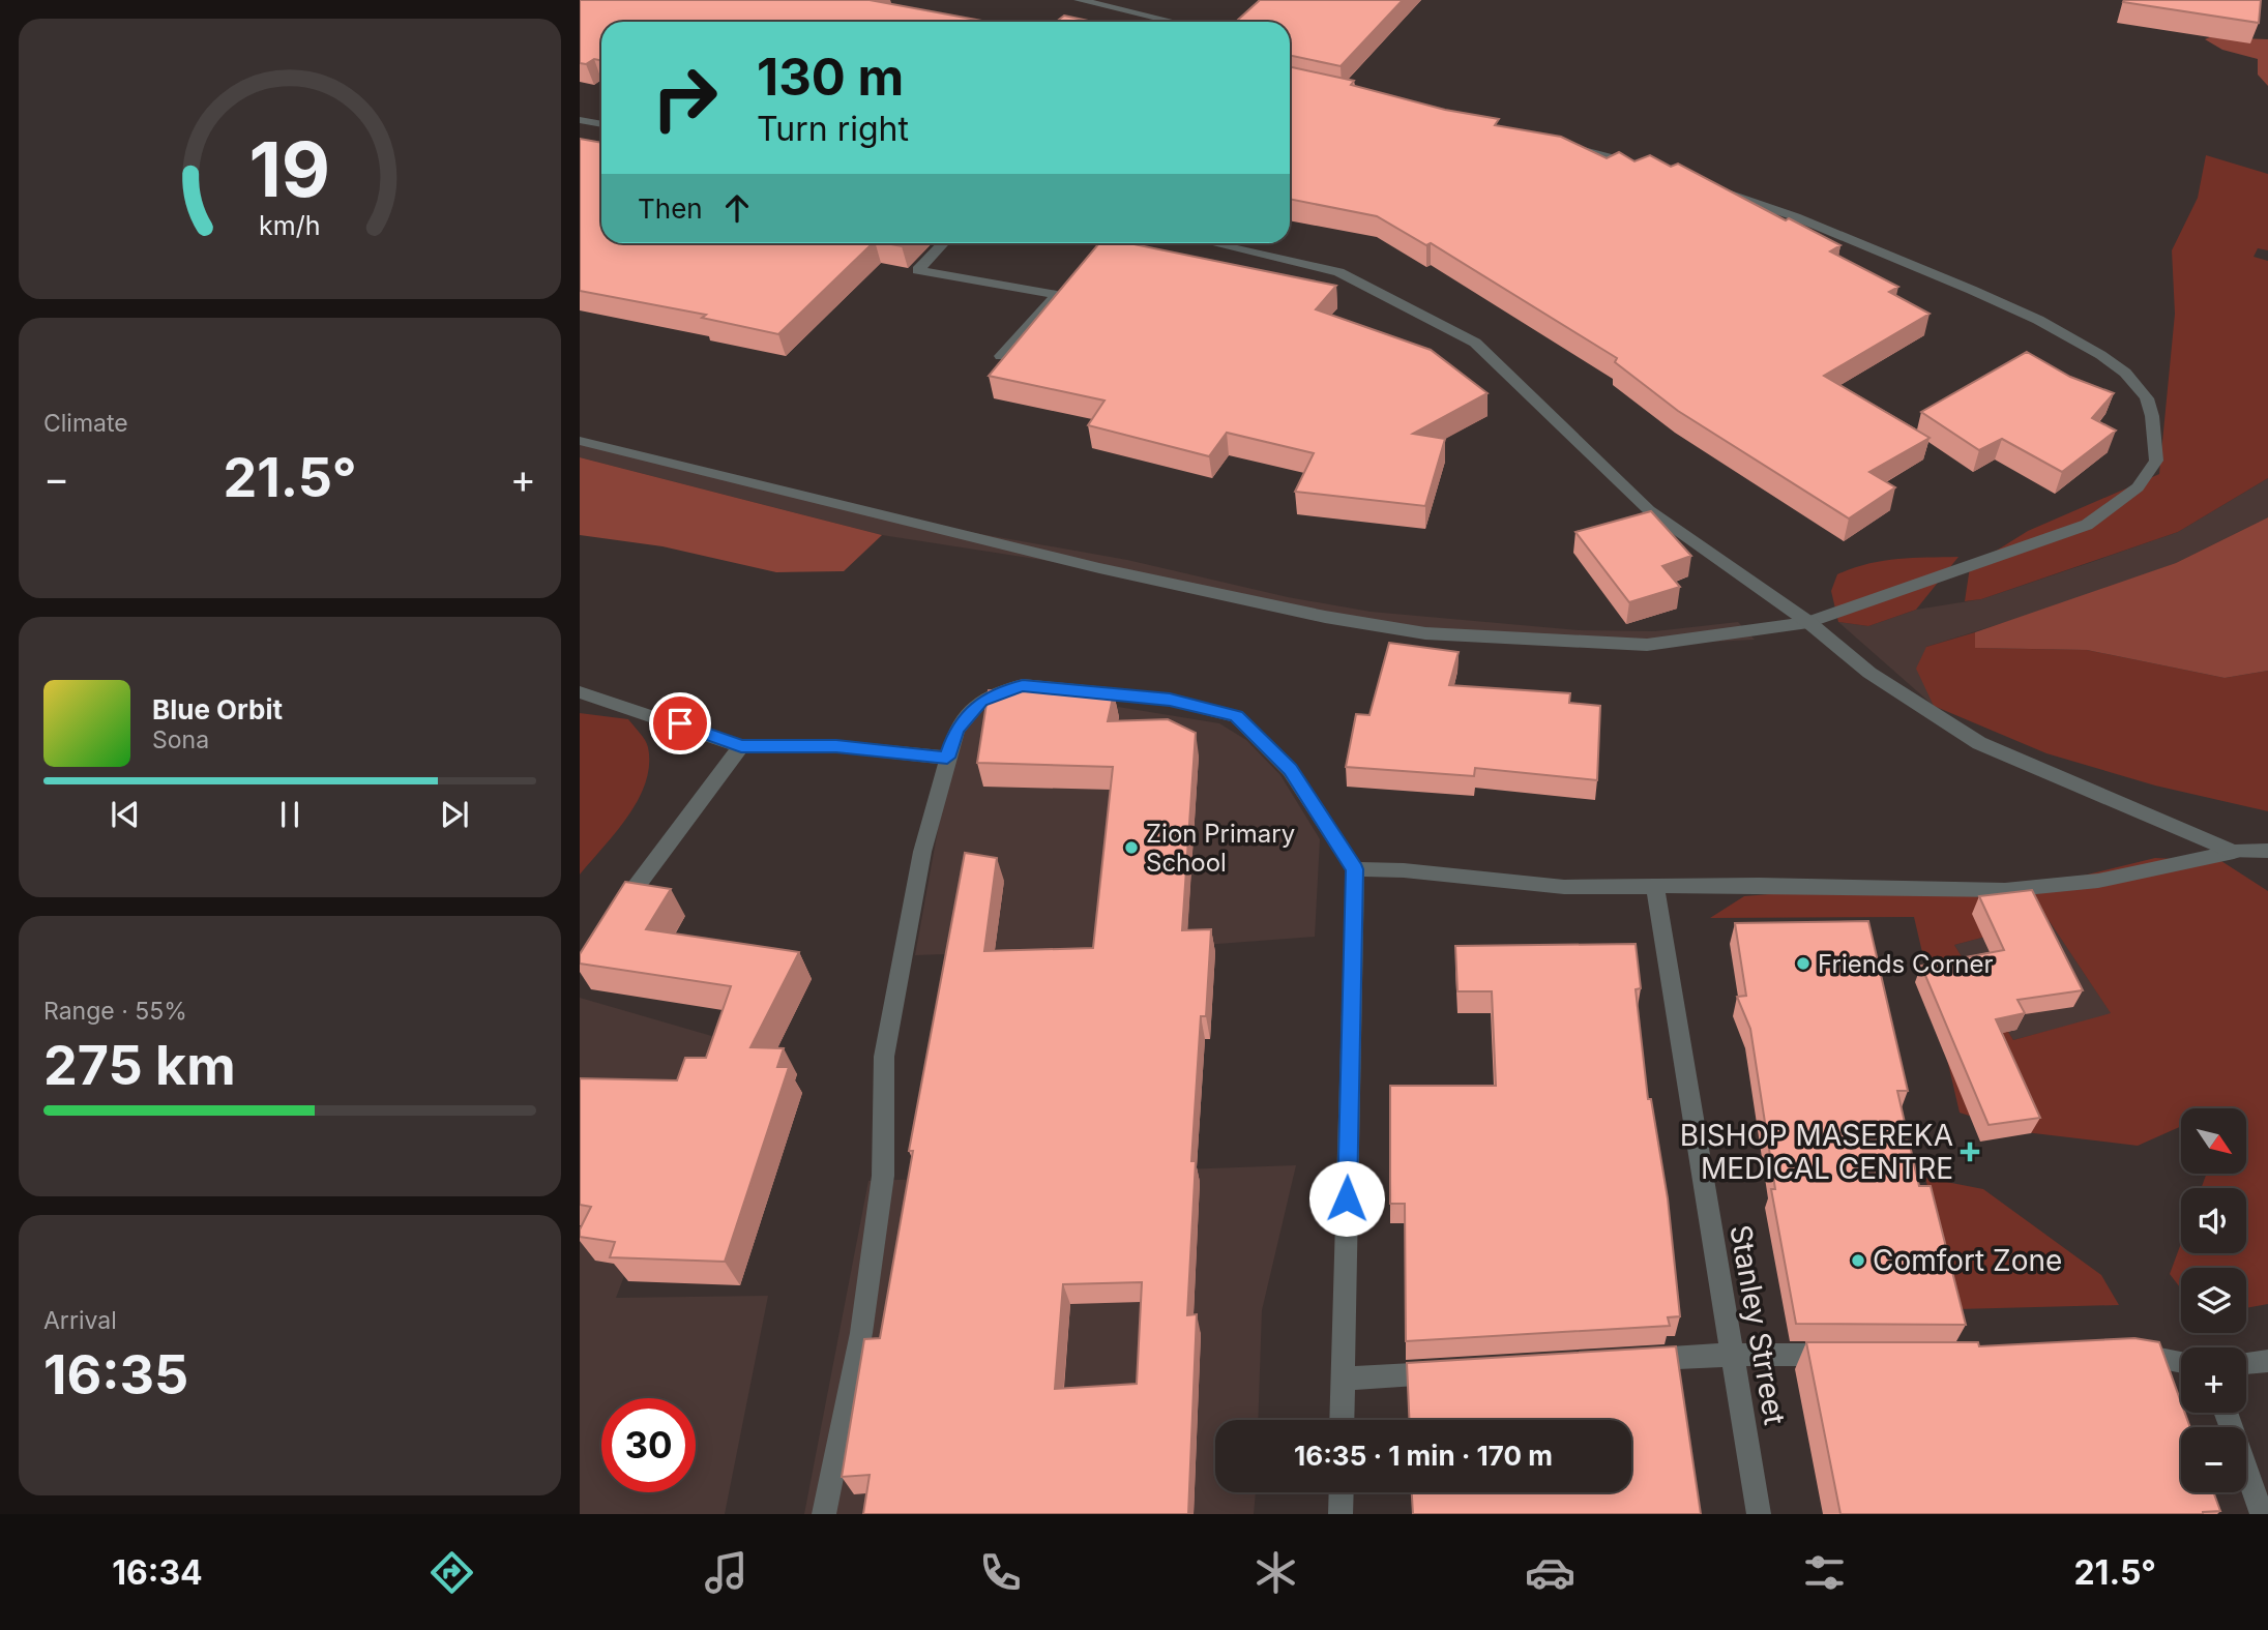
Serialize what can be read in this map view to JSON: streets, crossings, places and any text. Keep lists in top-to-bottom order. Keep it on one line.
{"streets":{"street":["Stanley Strreet"]},"places":{"other":["Zion Primary School","Friends Corner","Comfort Zone"],"health":["BISHOP MASEREKA MEDICAL CENTRE"]},"north":"bottom right","page":{"turn":["130 m","Turn right"],"then":"Then","tile":["Climate",["Range · 55%","275 km"],["Arrival","16:35"]],"heat":["−","21.5°","+"],"song":["Blue Orbit","Sona"],"map_buttons":["+","−"],"limit":"30","trip":"16:35 · 1 min · 170 m","tabs":["16:34","21.5°"],"gauge":["19","km/h"]}}
